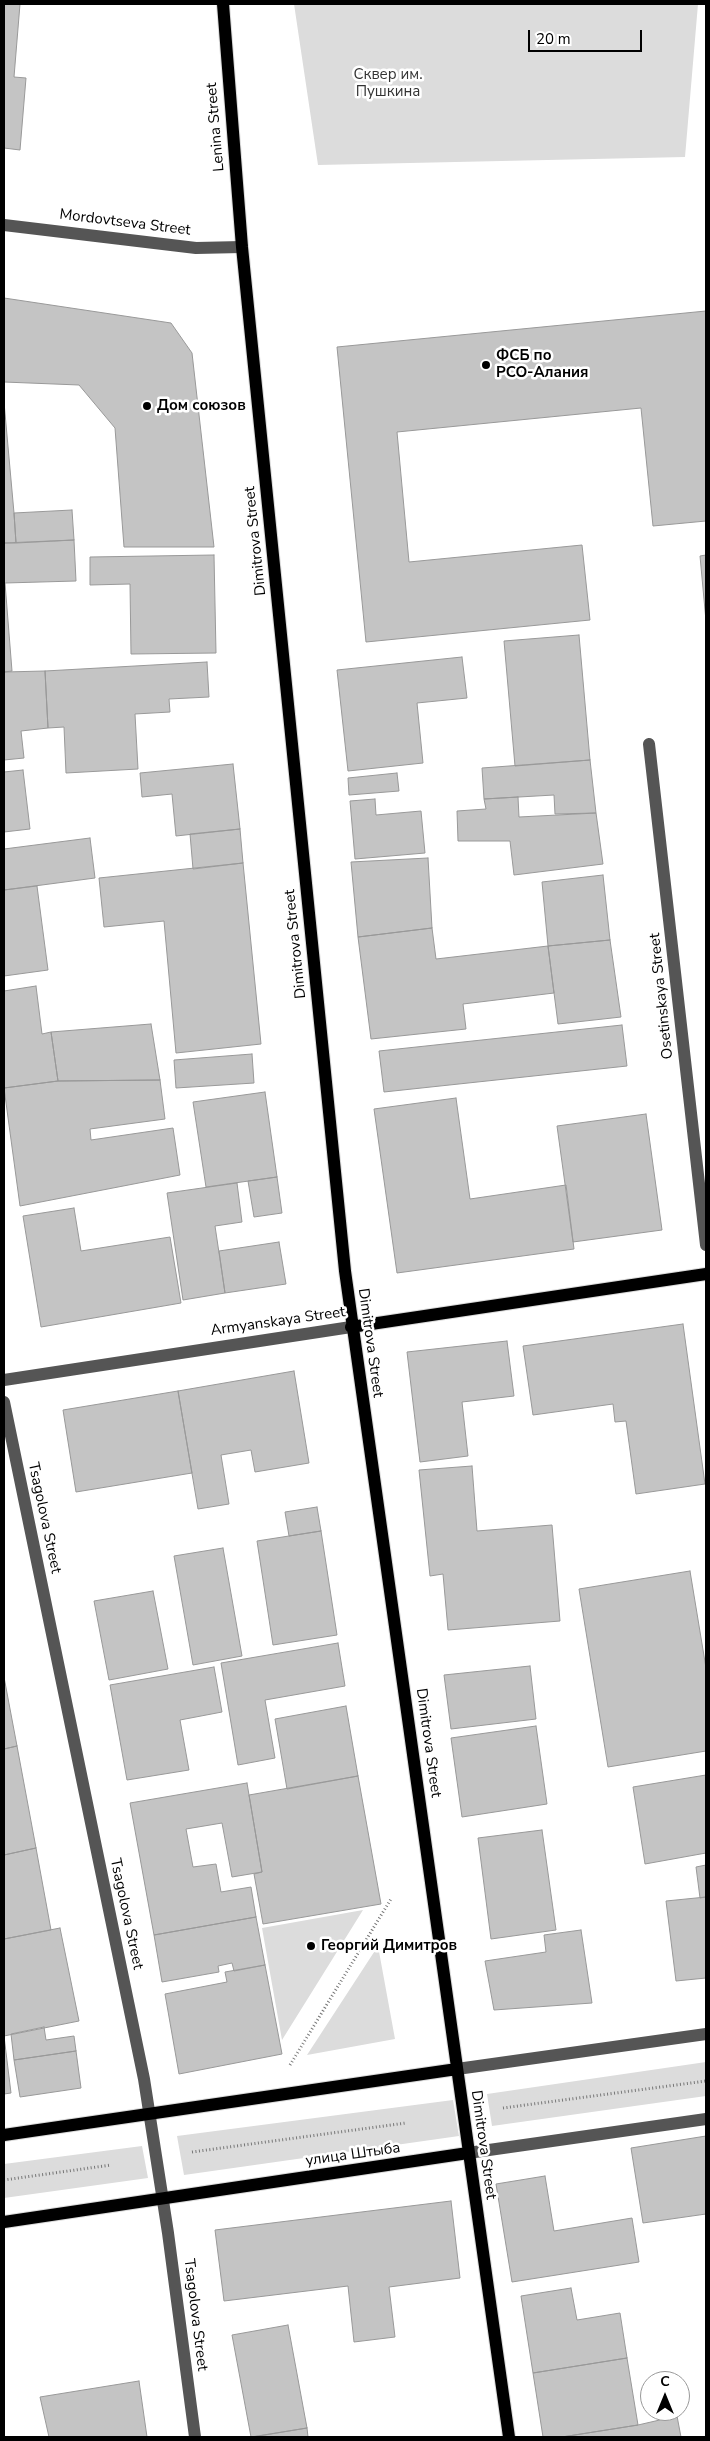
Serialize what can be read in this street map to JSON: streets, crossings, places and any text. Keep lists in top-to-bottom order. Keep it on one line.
{"streets":{"main road":["Lenina Street","Dimitrova Street","Armyanskaya Street","улица Штыба"],"street":["Mordovtseva Street","Osetinskaya Street","Tsagolova Street"]},"crossings":[["Lenina Street","Mordovtseva Street"],["Lenina Street","Dimitrova Street"],["Mordovtseva Street","Dimitrova Street"],["Dimitrova Street","Armyanskaya Street"],["Dimitrova Street","улица Штыба"],["Tsagolova Street","улица Штыба"]],"parks":["Сквер им. Пушкина"],"places":["ФСБ по РСО-Алания","Дом союзов","Георгий Димитров"],"scale_bar":"20 m","north":"top"}
